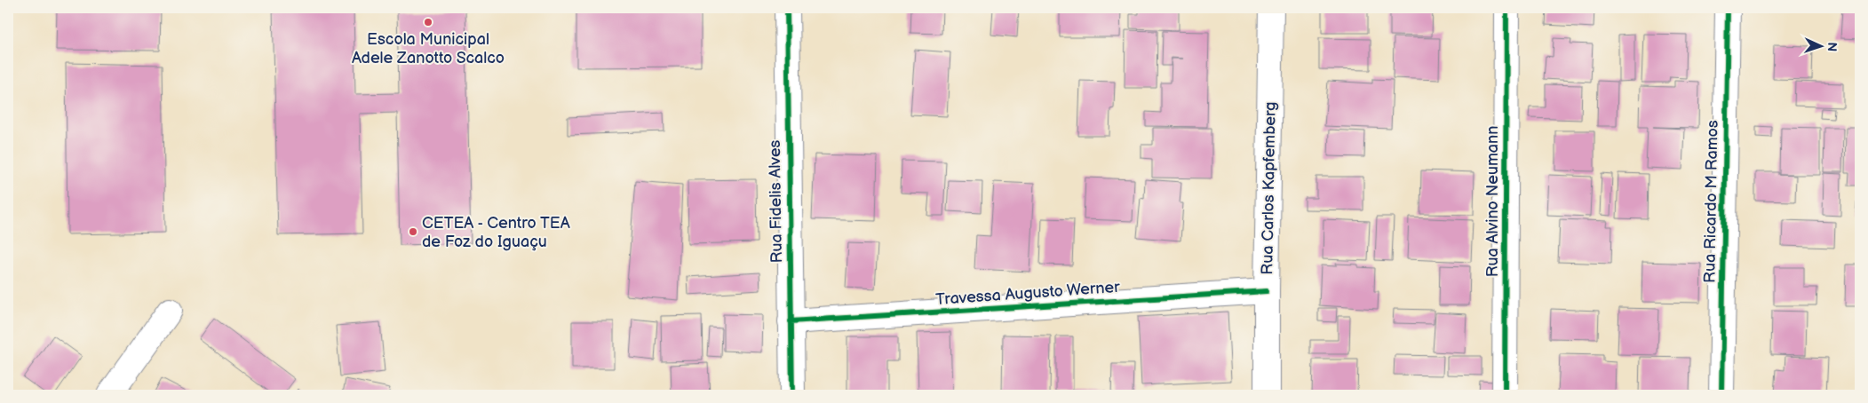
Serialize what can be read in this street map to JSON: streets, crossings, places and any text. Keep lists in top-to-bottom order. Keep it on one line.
{"streets":{"street":["Rua Carlos Kapfemberg","Rua Fidelis Alves","Rua Alvino Neumann","Rua Ricardo M Ramos","Travessa Augusto Werner"]},"crossings":[["Rua Carlos Kapfemberg","Travessa Augusto Werner"],["Rua Fidelis Alves","Travessa Augusto Werner"]],"places":["Escola Municipal Adele Zanotto Scalco","CETEA - Centro TEA de Foz do Iguaçu"],"north":"right"}
